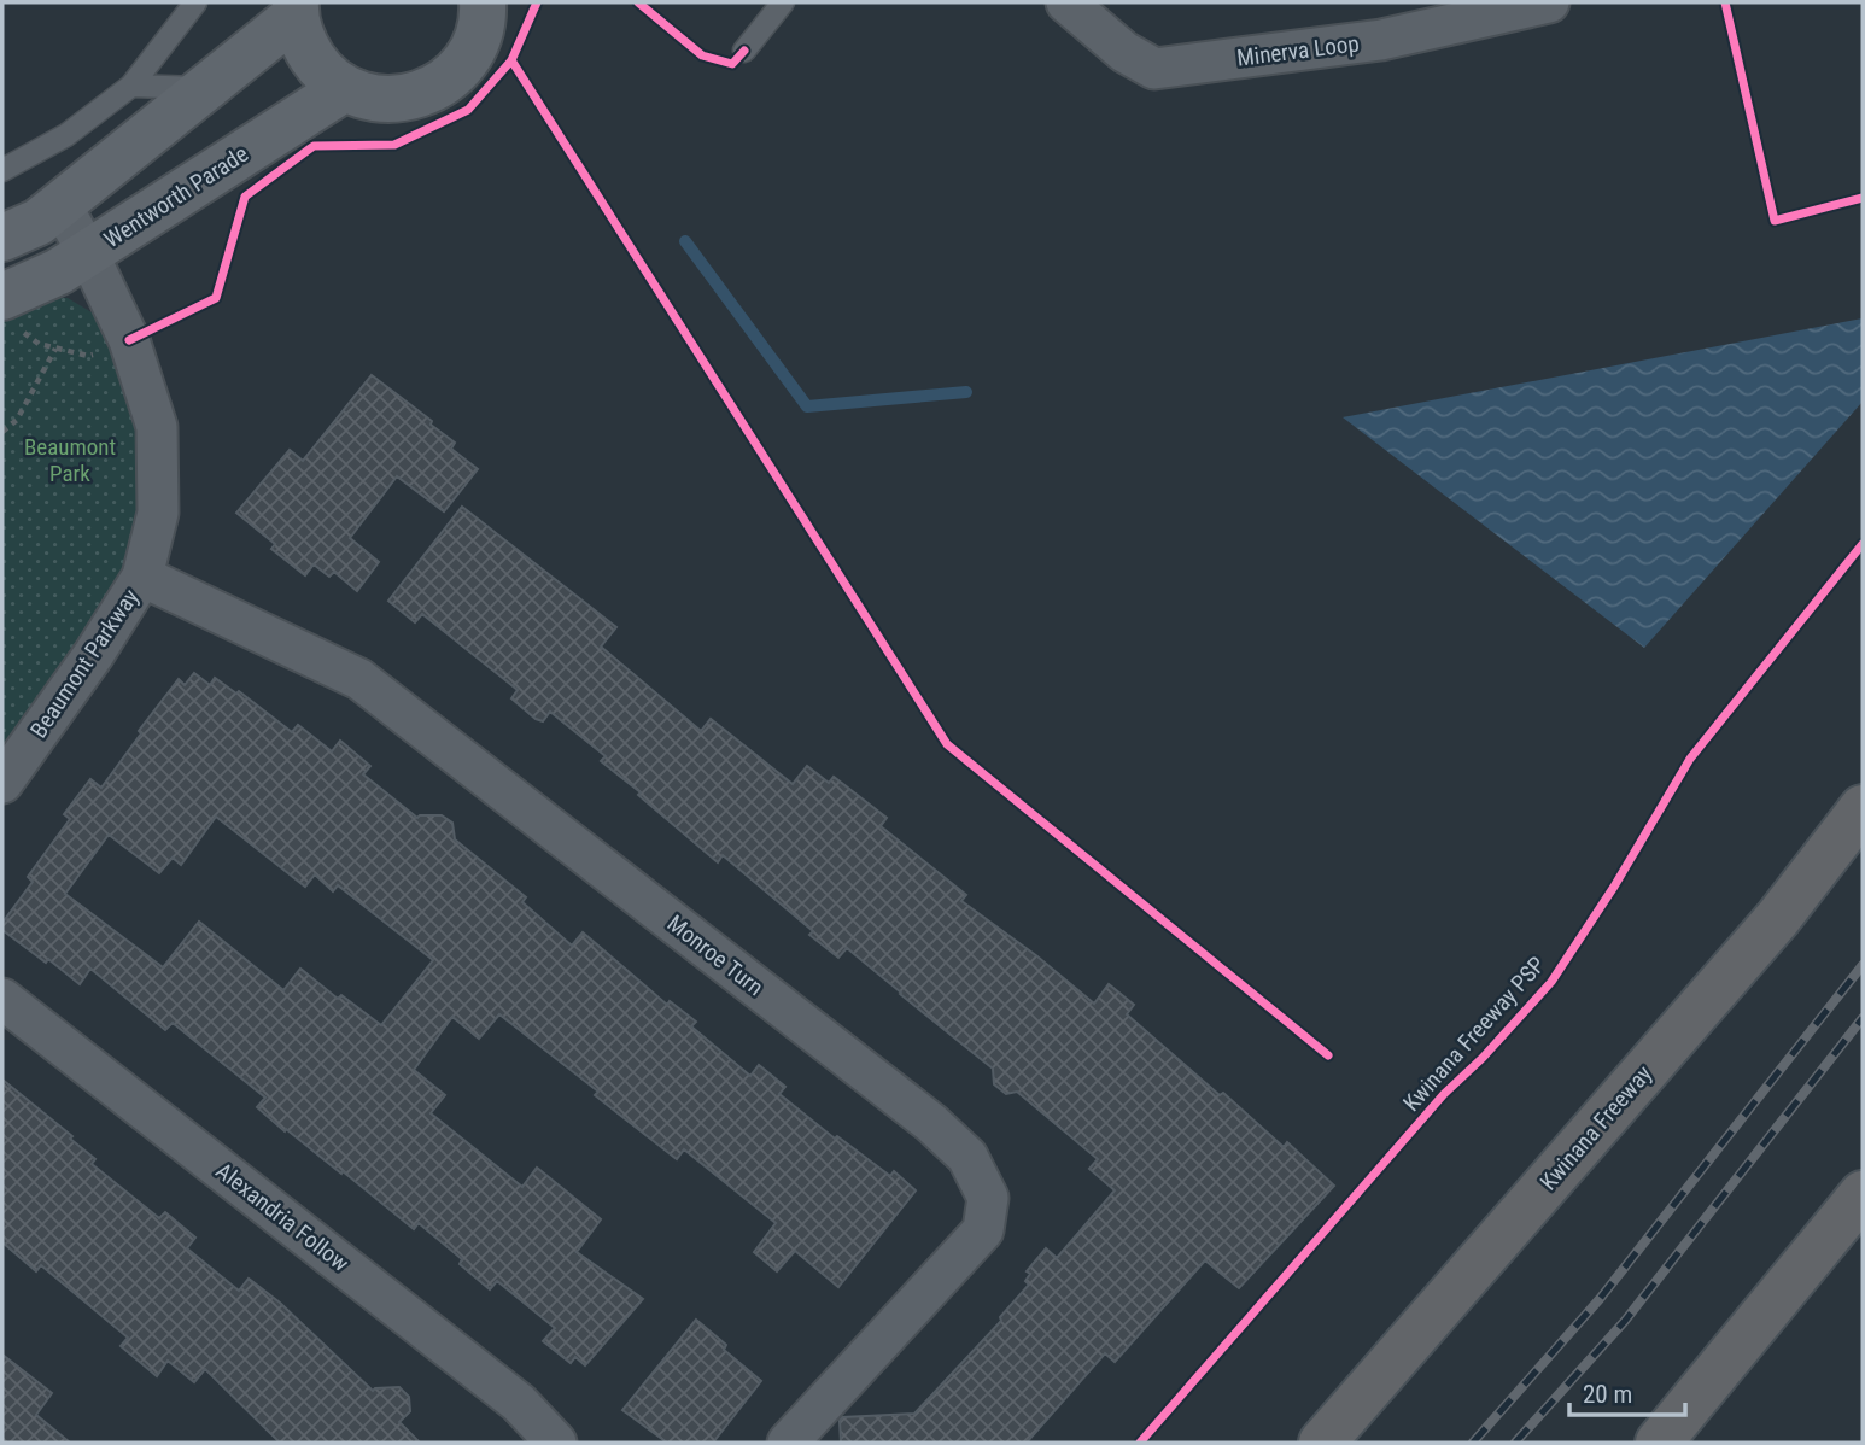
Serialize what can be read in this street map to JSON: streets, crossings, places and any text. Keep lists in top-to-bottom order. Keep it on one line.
{"streets":{"highway":["Kwinana Freeway"],"street":["Minerva Loop","Wentworth Parade","Beaumont Parkway","Monroe Turn","Alexandria Follow"],"cycle path":["Kwinana Freeway PSP"]},"crossings":[["Wentworth Parade","Beaumont Parkway"],["Beaumont Parkway","Monroe Turn"]],"parks":["Beaumont Park"],"scale_bar":"20 m"}
